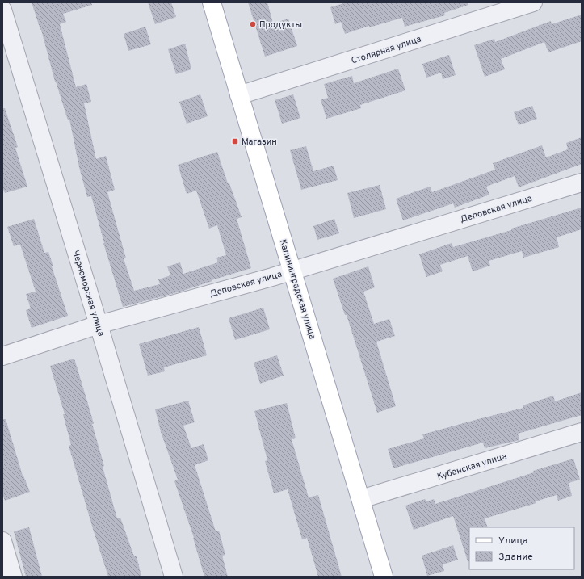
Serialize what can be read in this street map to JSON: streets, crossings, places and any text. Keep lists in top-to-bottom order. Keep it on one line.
{"streets":{"main road":["Калининградская улица"],"street":["Столярная улица","Деповская улица","Черноморская улица","Кубанская улица"]},"crossings":[["Столярная улица","Калининградская улица"],["Деповская улица","Калининградская улица"],["Деповская улица","Черноморская улица"],["Калининградская улица","Кубанская улица"]],"places":{"other":["Продукты"],"transit":["Магазин"]},"legend":["Улица","Здание"]}
